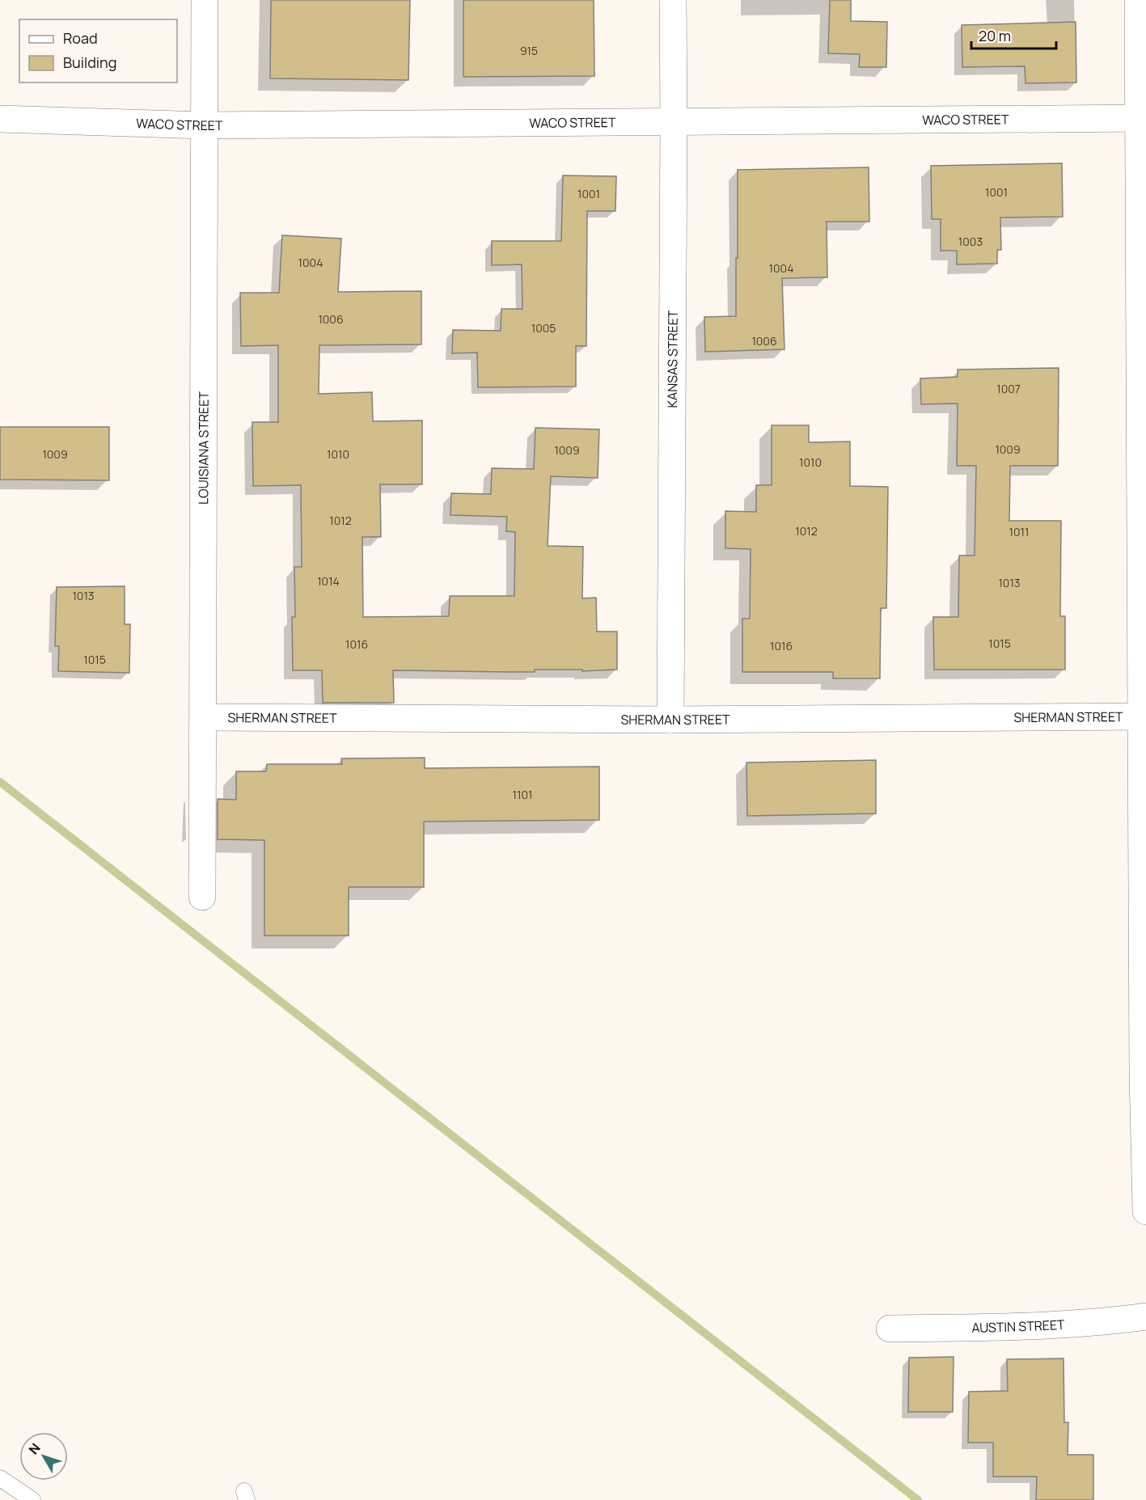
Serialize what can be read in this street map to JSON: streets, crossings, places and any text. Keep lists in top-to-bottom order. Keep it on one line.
{"streets":{"street":["WACO STREET","KANSAS STREET","LOUISIANA STREET","SHERMAN STREET","AUSTIN STREET"]},"crossings":[["WACO STREET","KANSAS STREET"],["WACO STREET","LOUISIANA STREET"],["KANSAS STREET","SHERMAN STREET"],["LOUISIANA STREET","SHERMAN STREET"]],"house_numbers":["915","1001","1001","1003","1004","1004","1006","1005","1006","1007","1009","1009","1009","1010","1010","1012","1012","1011","1014","1013","1013","1015","1016","1016","1015","1101"],"legend":["Road","Building"],"scale_bar":"20 m","north":"top left"}
